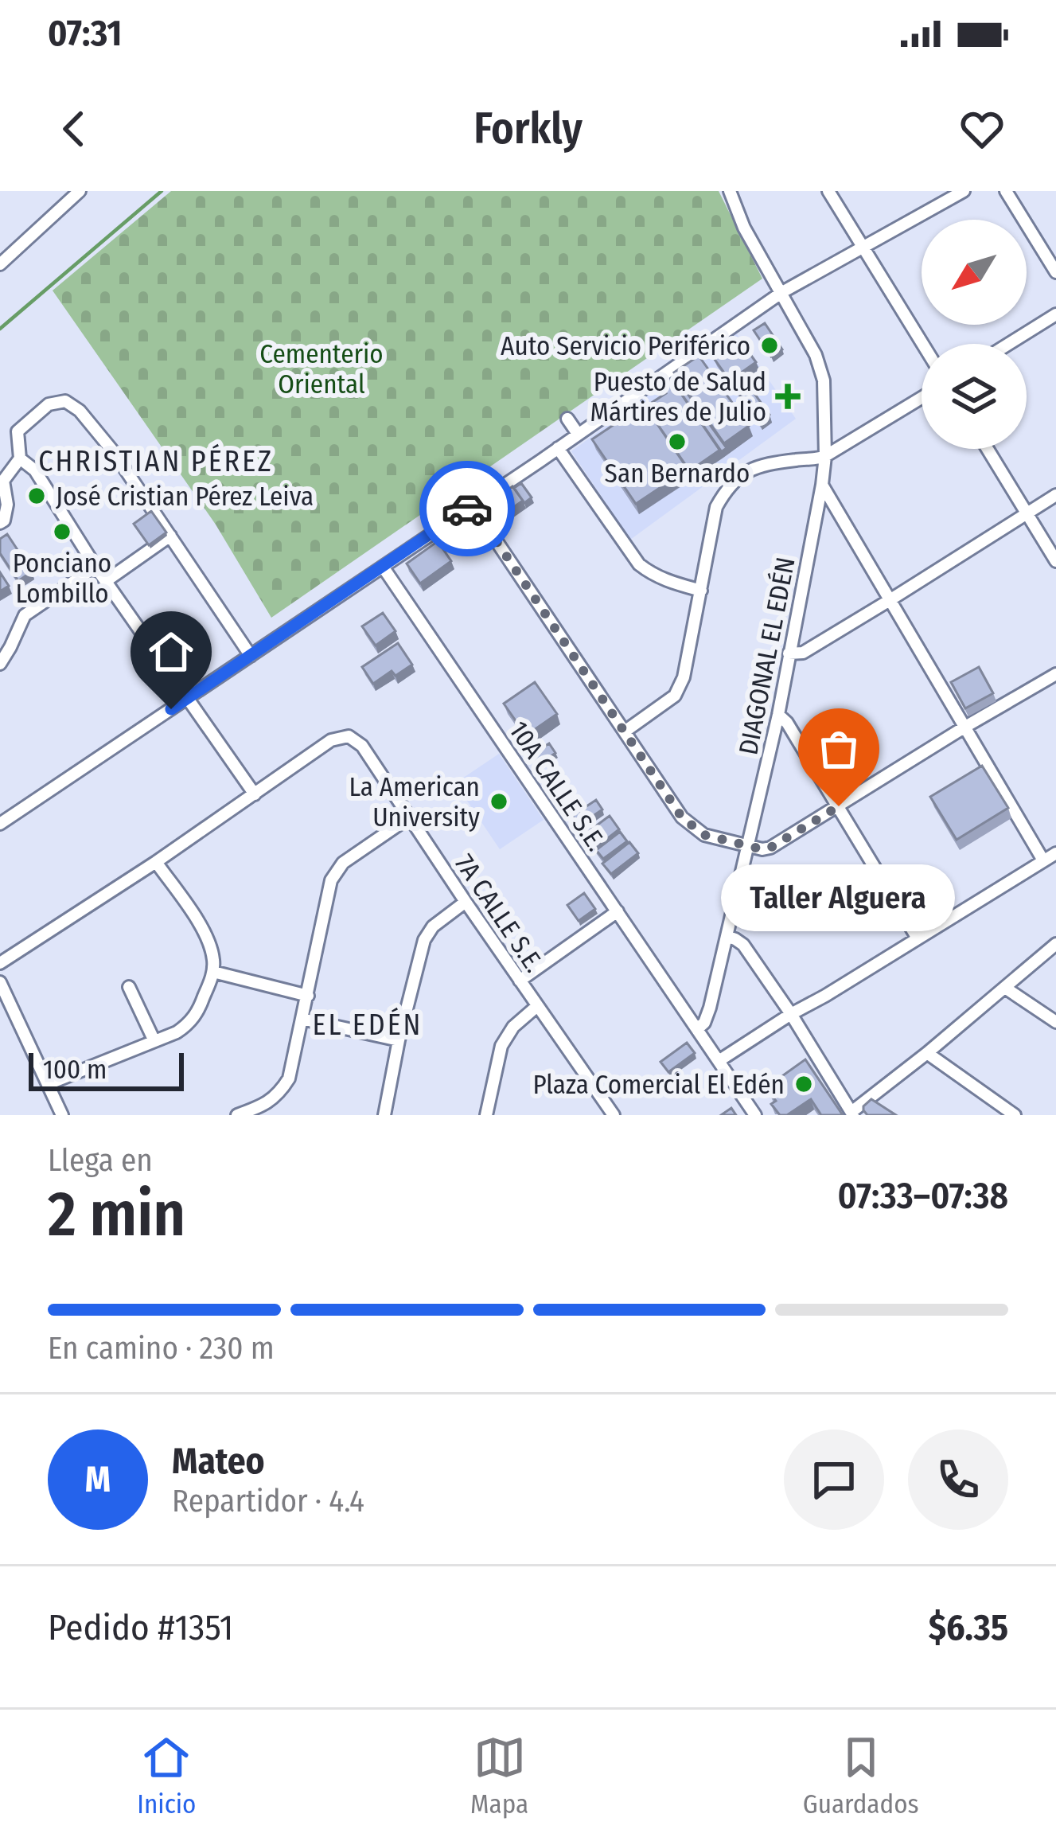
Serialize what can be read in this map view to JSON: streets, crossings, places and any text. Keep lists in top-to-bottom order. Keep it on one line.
{"streets":{"street":["DIAGONAL EL EDÉN","10A CALLE S.E.","7A CALLE S.E."]},"crossings":[["DIAGONAL EL EDÉN","10A CALLE S.E."]],"districts":["CHRISTIAN PÉREZ","EL EDÉN"],"parks":["Cementerio Oriental"],"places":{"other":["Auto Servicio Periférico","San Bernardo","José Cristian Pérez Leiva","Ponciano Lombillo","La American University","Taller Alguera","Plaza Comercial El Edén"],"health":["Puesto de Salud Mártires de Julio"]},"scale_bar":"100 m","north":"bottom left","page":{"status":"07:31","header":"Forkly","bubble":"Taller Alguera","scale":"100 m","heading":["2 min","Llega en","07:33–07:38"],"panel":["Mateo","Repartidor · 4.4","Pedido #1351","$6.35"],"bar":"En camino · 230 m","round":"M","tabs":["Inicio","Mapa","Guardados"]}}
